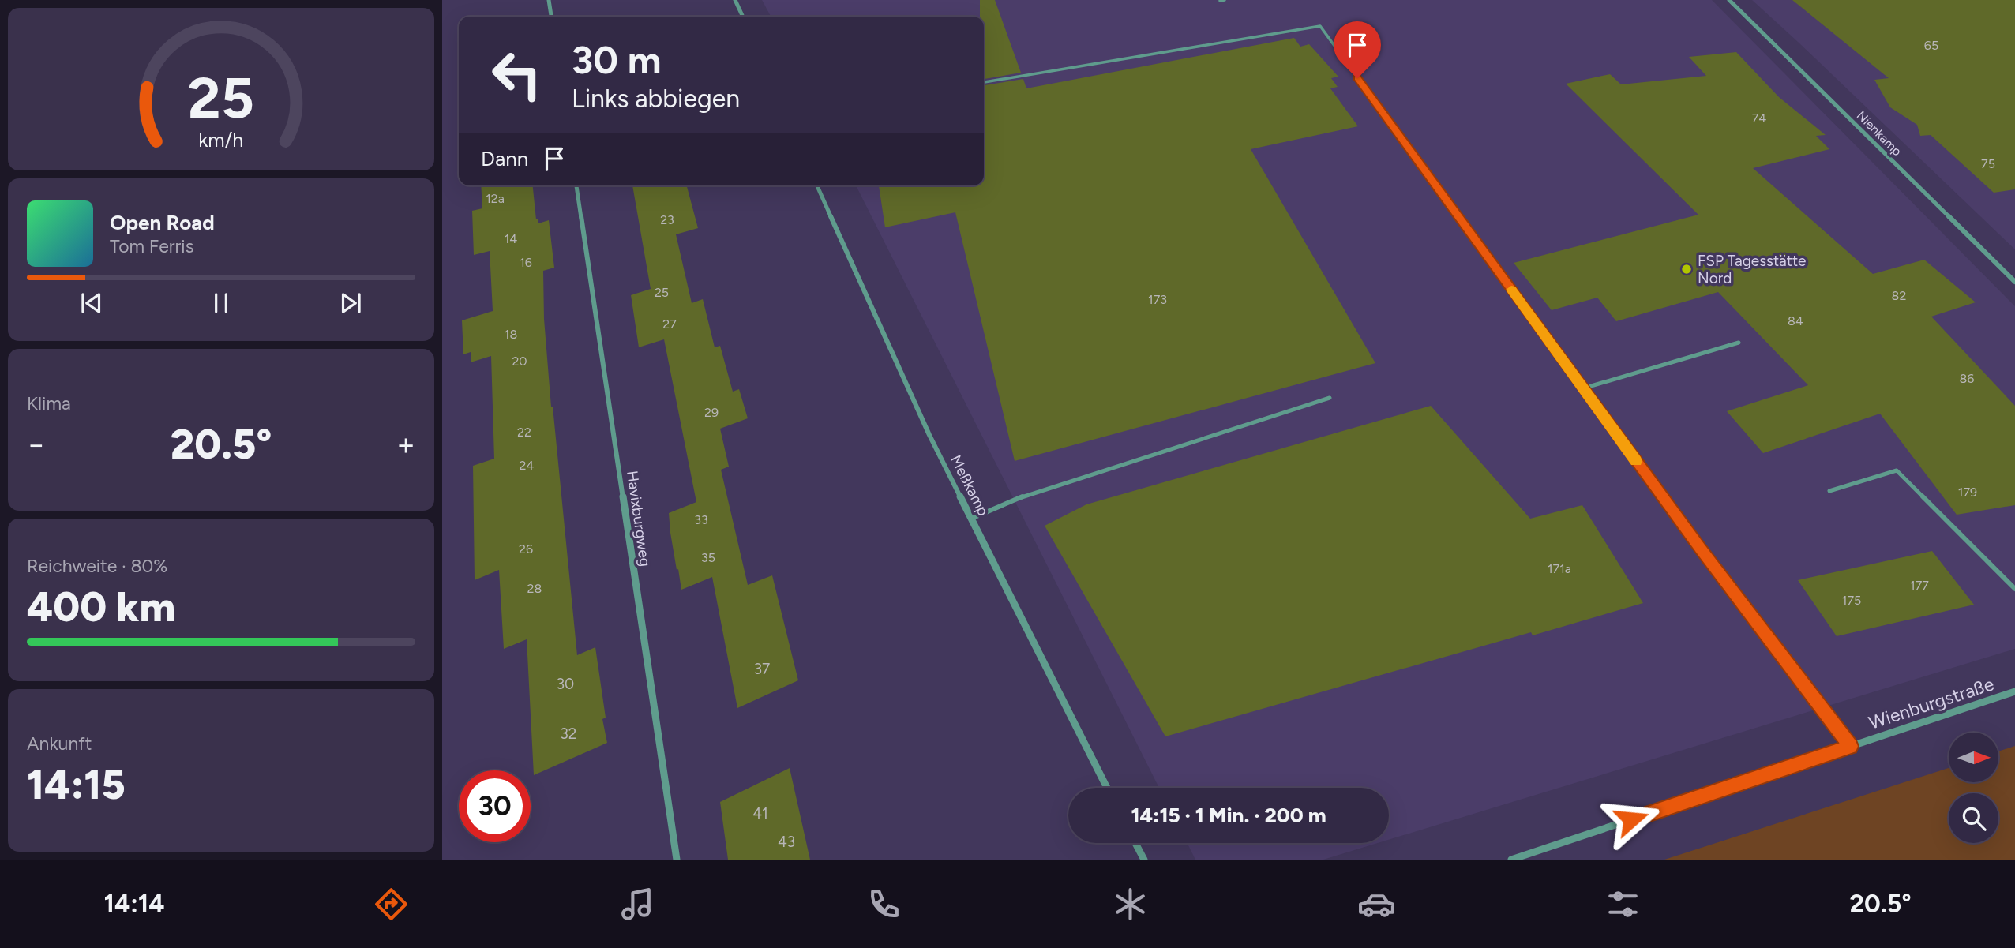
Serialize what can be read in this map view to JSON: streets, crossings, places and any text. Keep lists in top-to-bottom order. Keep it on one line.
{"streets":{"street":["Nienkamp","Meßkamp","Havixburgweg","Wienburgstraße"]},"places":["FSP Tagesstätte Nord"],"house_numbers":["65","74","75","12a","23","14","16","25","82","173","84","27","18","20","86","29","22","24","179","33","26","35","171a","177","28","175","37","30","32","41","43"],"north":"right","page":{"turn":["30 m","Links abbiegen"],"then":"Dann","song":["Open Road","Tom Ferris"],"tile":["Klima",["Reichweite · 80%","400 km"],["Ankunft","14:15"]],"heat":["−","20.5°","+"],"limit":"30","trip":"14:15 · 1 Min. · 200 m","tabs":["14:14","20.5°"],"gauge":["25","km/h"]}}
